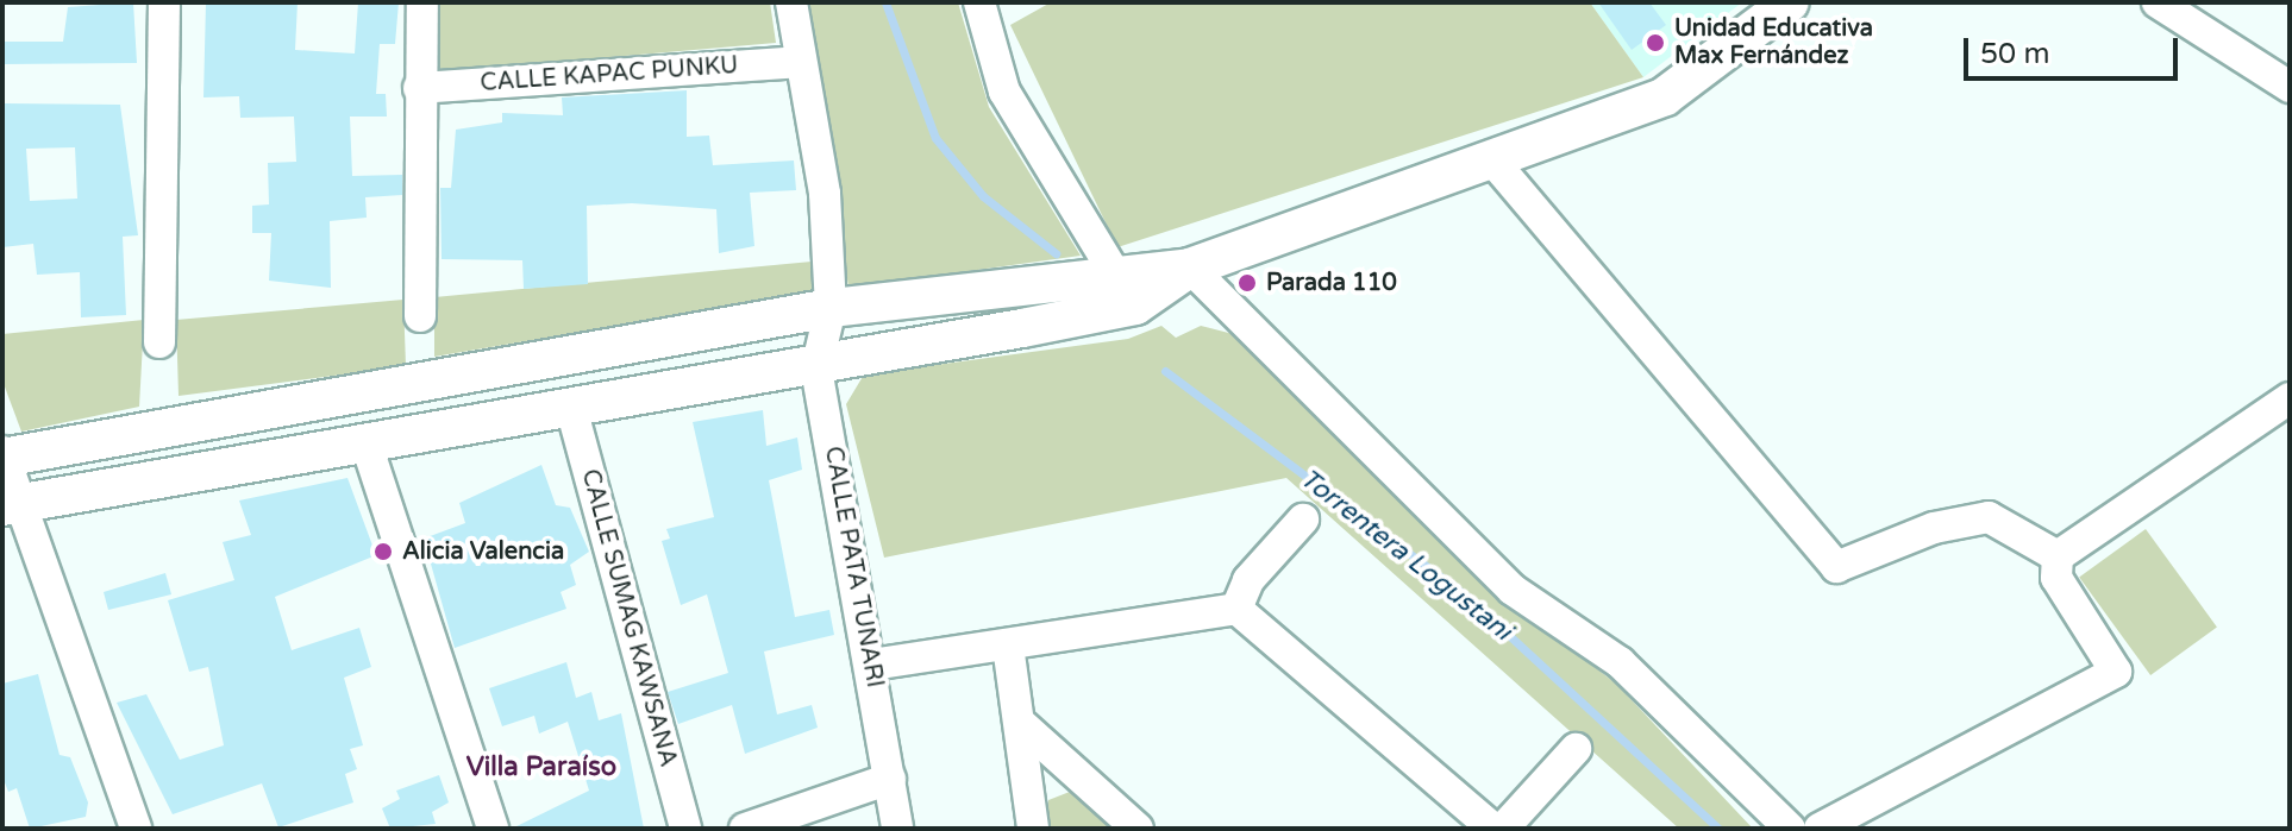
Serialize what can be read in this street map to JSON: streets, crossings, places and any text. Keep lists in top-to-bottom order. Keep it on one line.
{"streets":{"street":["CALLE KAPAC PUNKU","CALLE PATA TUNARI","CALLE SUMAG KAWSANA"]},"crossings":[["CALLE KAPAC PUNKU","CALLE PATA TUNARI"]],"districts":["Villa Paraíso"],"water":["Torrentera Logustani"],"places":["Unidad Educativa Max Fernández","Parada 110","Alicia Valencia"],"scale_bar":"50 m"}
